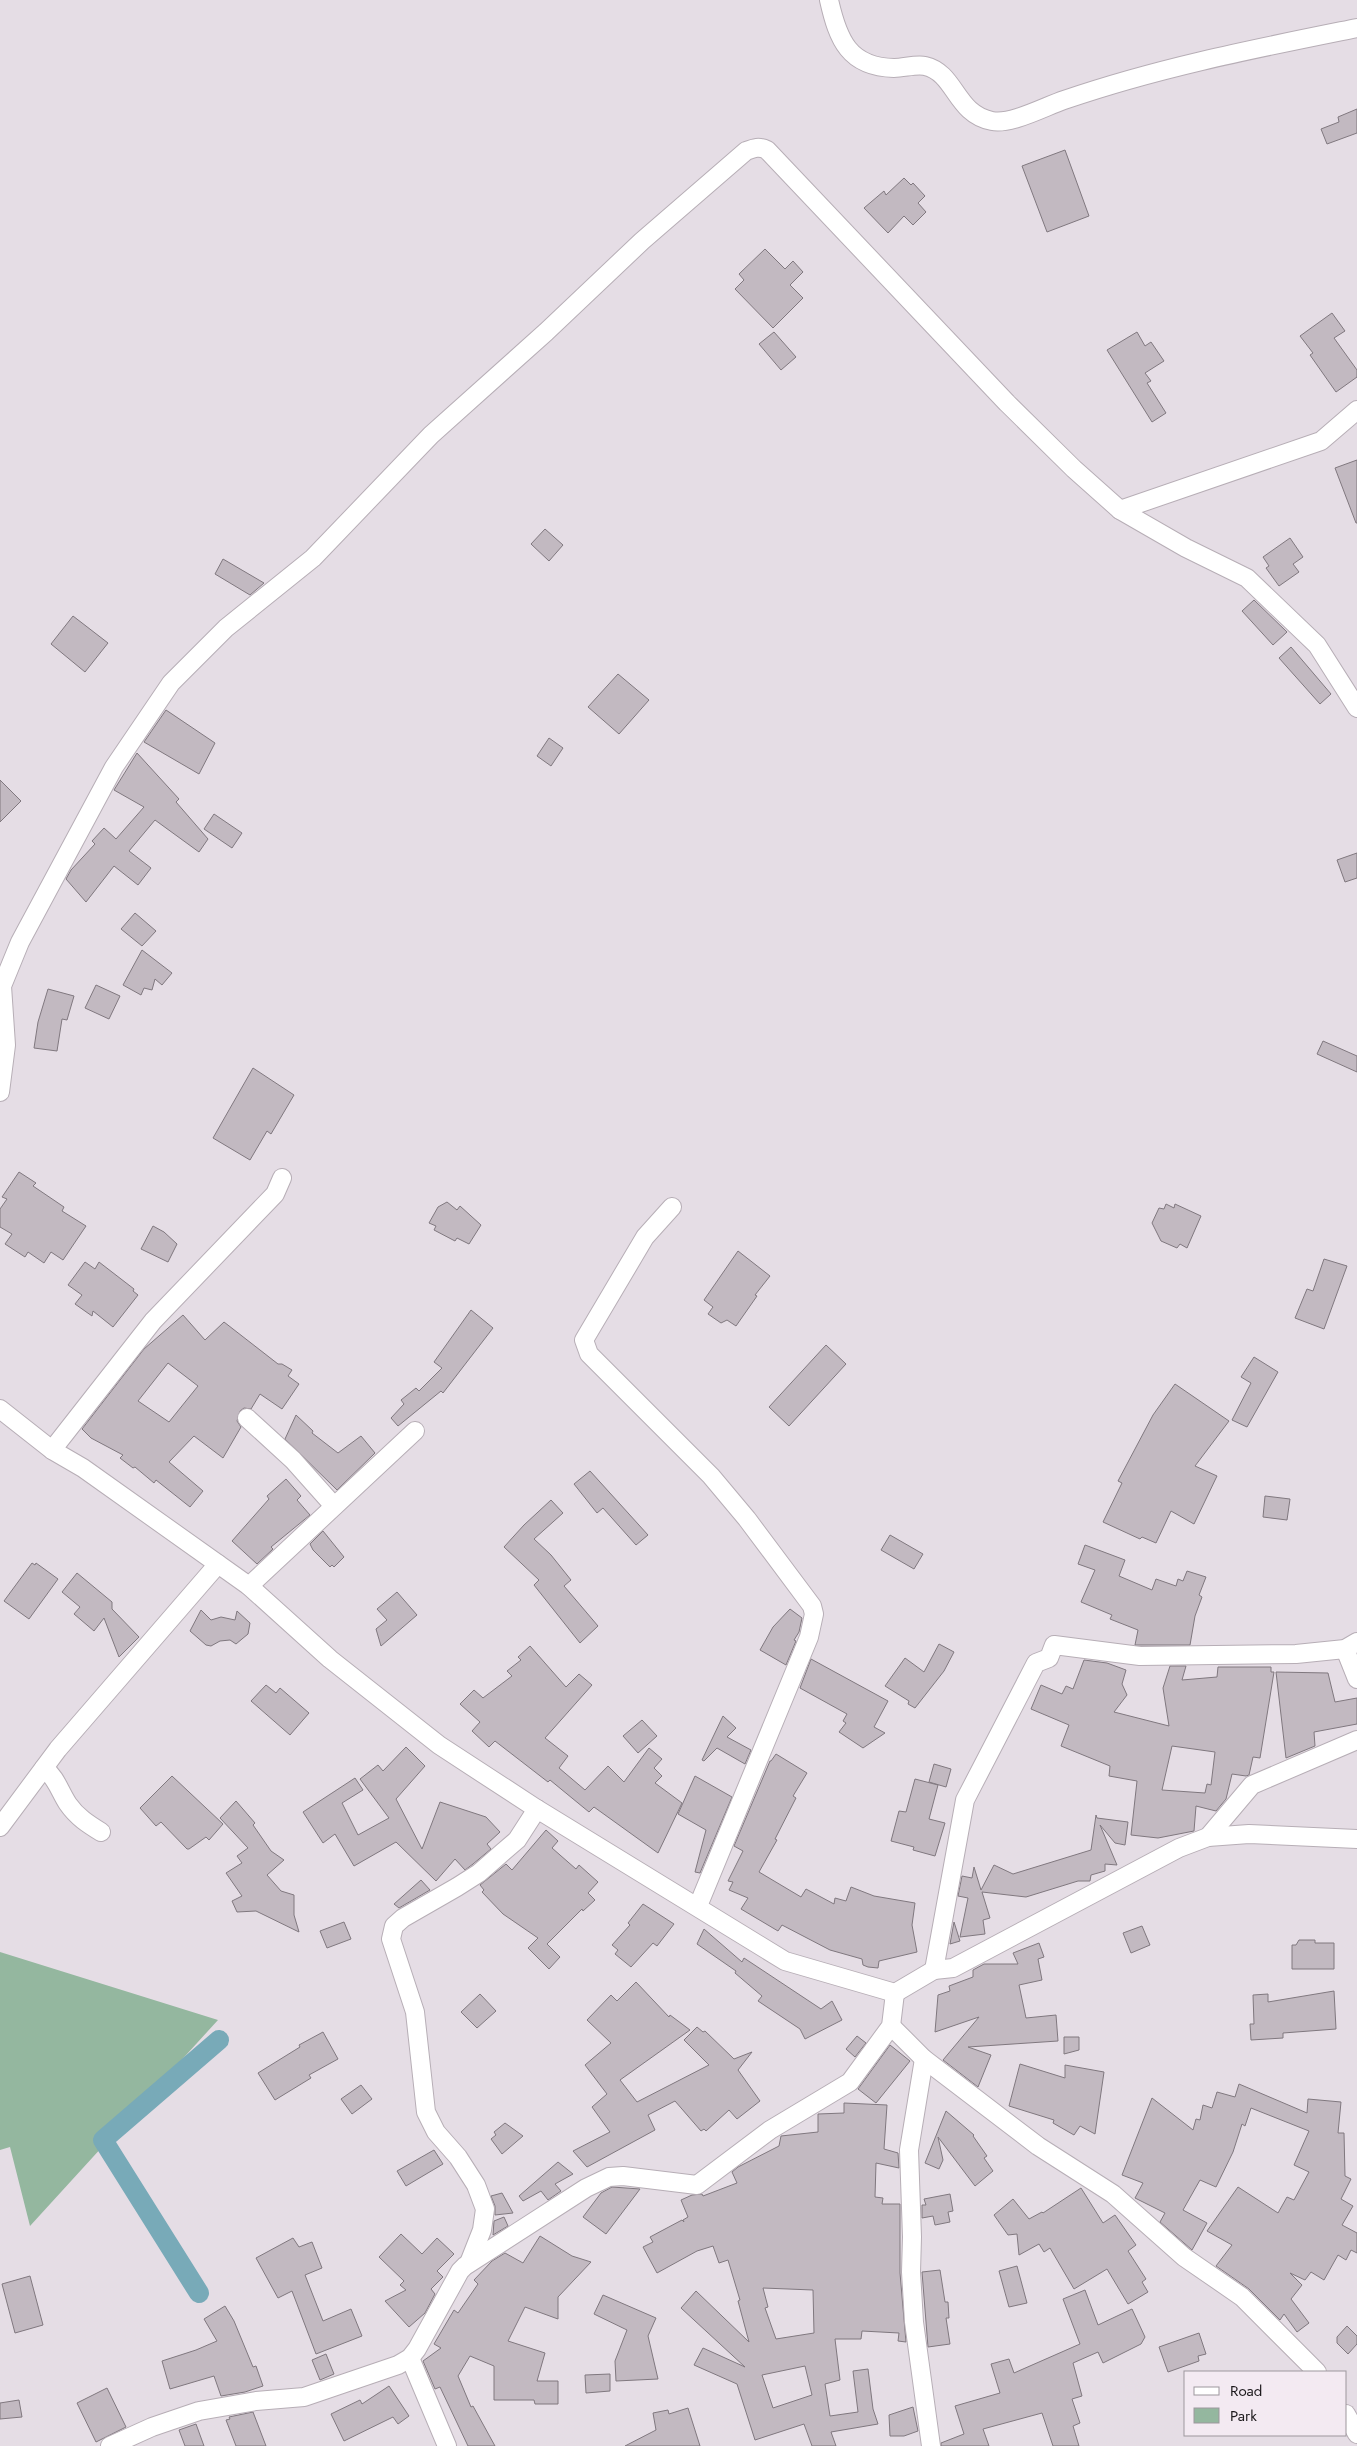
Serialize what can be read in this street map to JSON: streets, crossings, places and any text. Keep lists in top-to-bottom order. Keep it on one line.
{"legend":["Road","Park"]}
